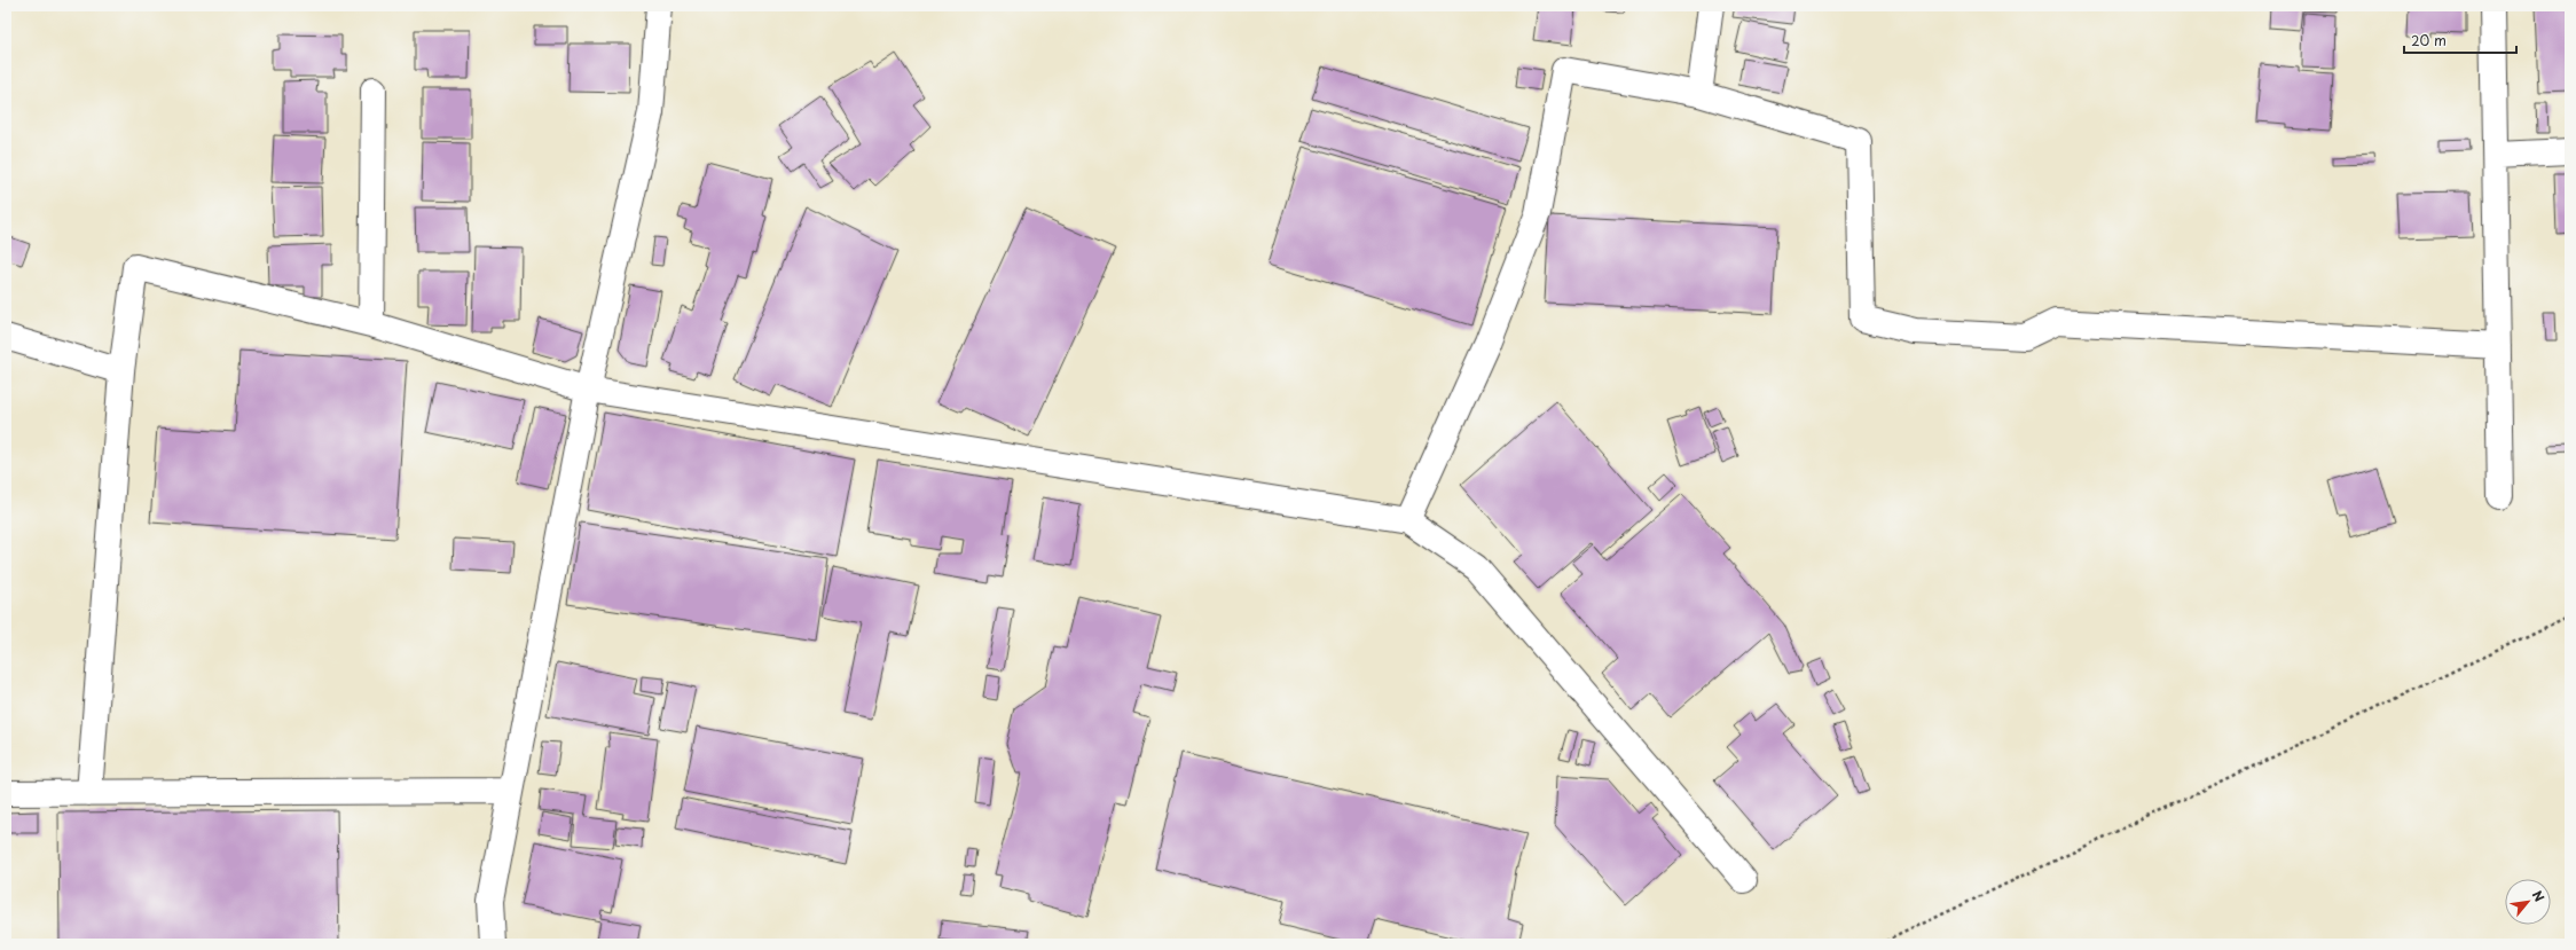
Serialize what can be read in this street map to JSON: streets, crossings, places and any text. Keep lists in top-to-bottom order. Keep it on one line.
{"scale_bar":"20 m","north":"top right"}
